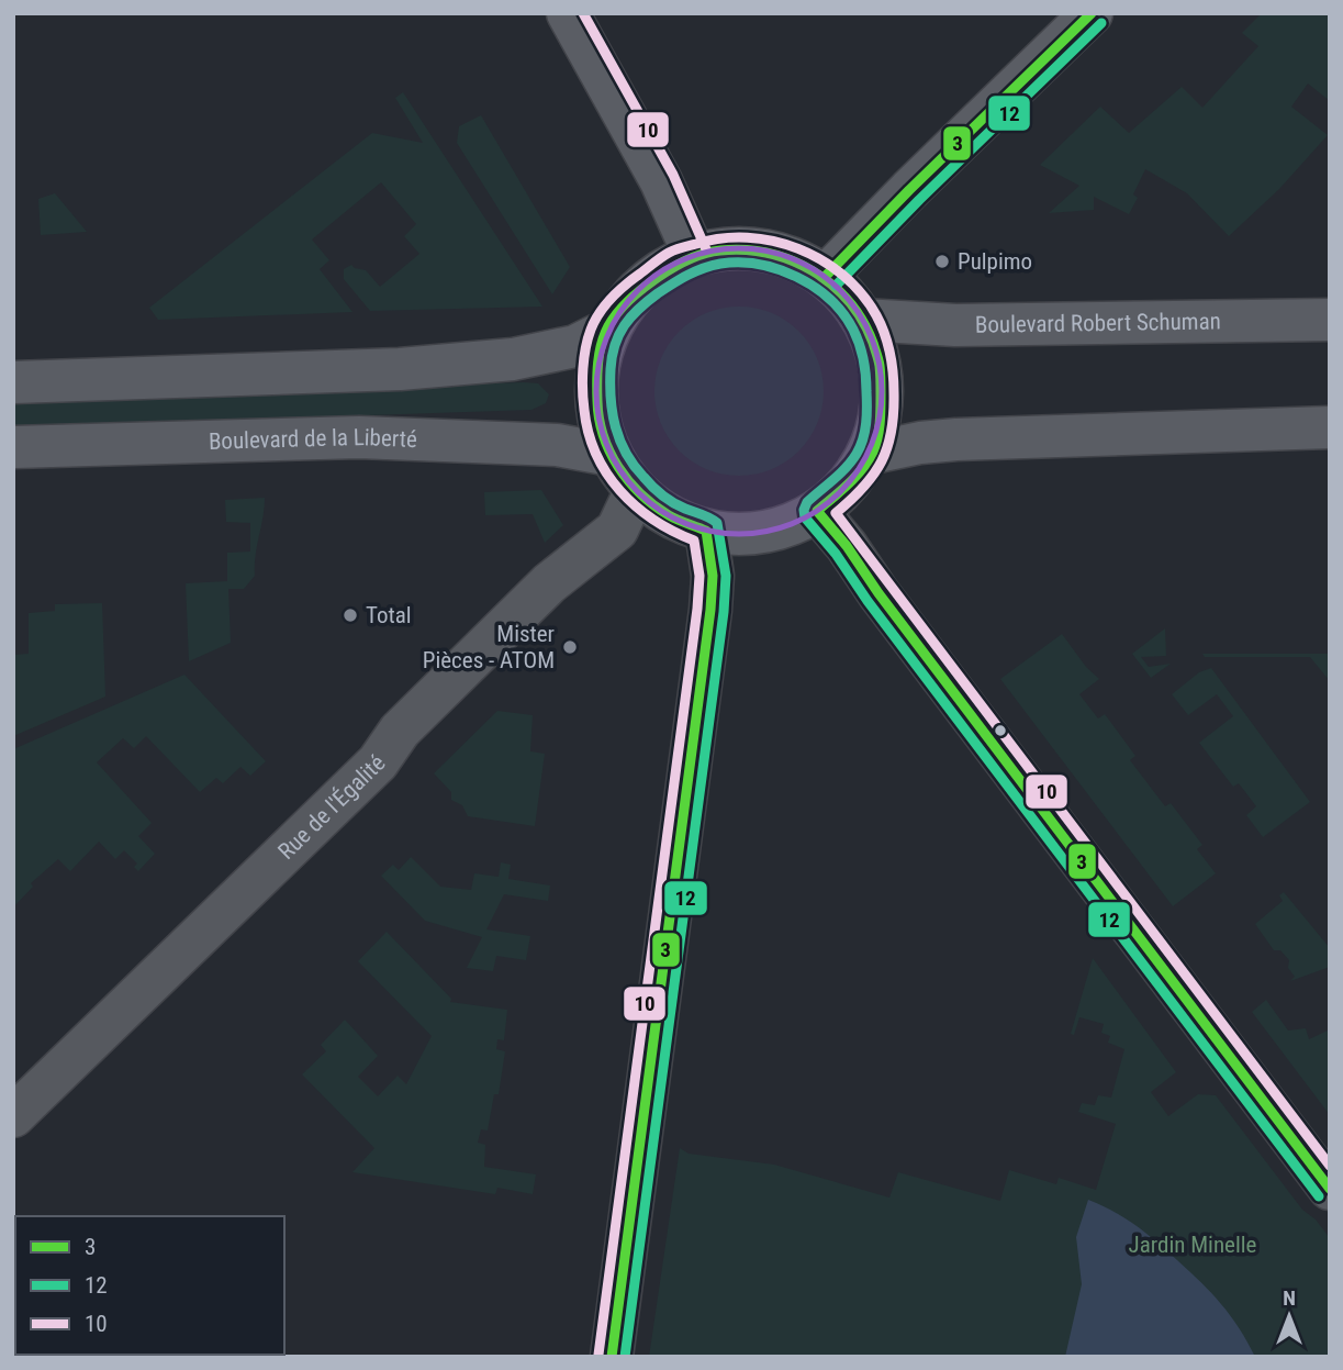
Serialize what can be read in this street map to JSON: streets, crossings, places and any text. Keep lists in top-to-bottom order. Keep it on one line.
{"streets":{"main road":["Boulevard Robert Schuman","Boulevard de la Liberté"],"street":["Rue de l'Égalité"]},"parks":["Jardin Minelle"],"places":["Pulpimo","Total","Mister Pièces - ATOM"],"lines":["transit line 3","transit line 10","transit line 12"],"legend":["3","12","10"],"north":"top"}
